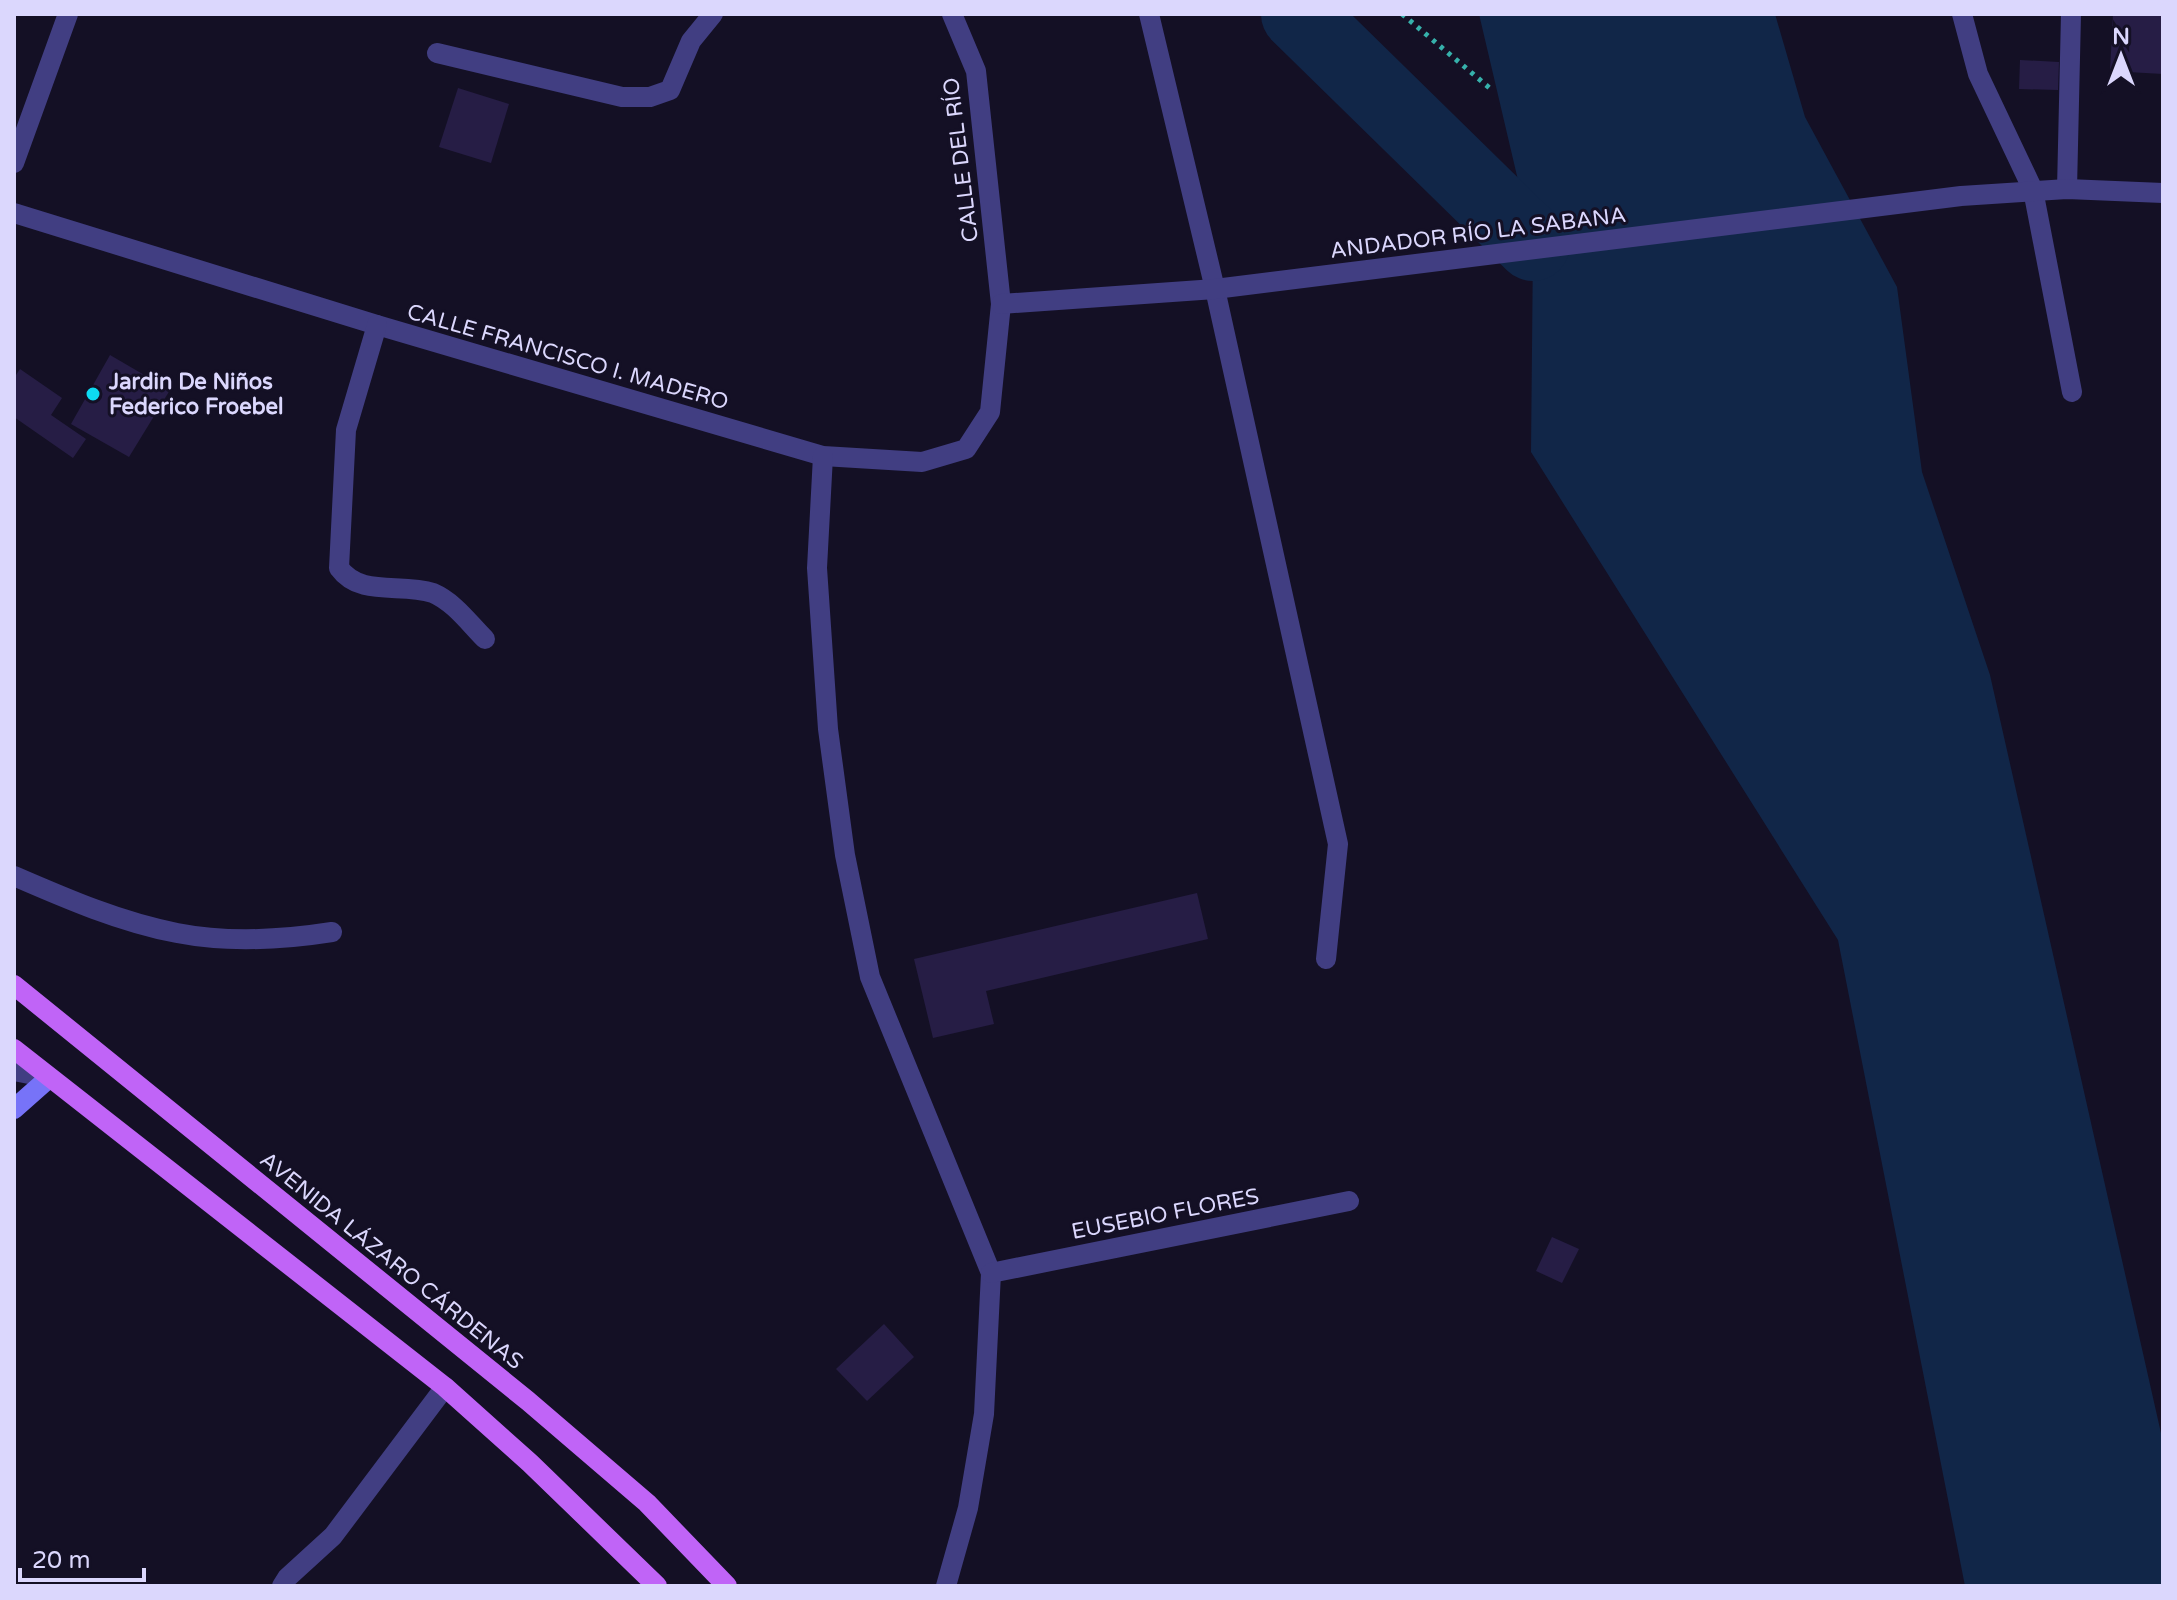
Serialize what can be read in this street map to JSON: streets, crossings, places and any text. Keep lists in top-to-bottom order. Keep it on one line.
{"streets":{"main road":["AVENIDA LÁZARO CÁRDENAS"],"street":["CALLE DEL RÍO","ANDADOR RÍO LA SABANA","CALLE FRANCISCO I. MADERO","EUSEBIO FLORES"]},"crossings":[["CALLE DEL RÍO","ANDADOR RÍO LA SABANA"],["CALLE DEL RÍO","CALLE FRANCISCO I. MADERO"],["ANDADOR RÍO LA SABANA","CALLE FRANCISCO I. MADERO"]],"places":["Jardin De Niños Federico Froebel"],"scale_bar":"20 m","north":"top"}
